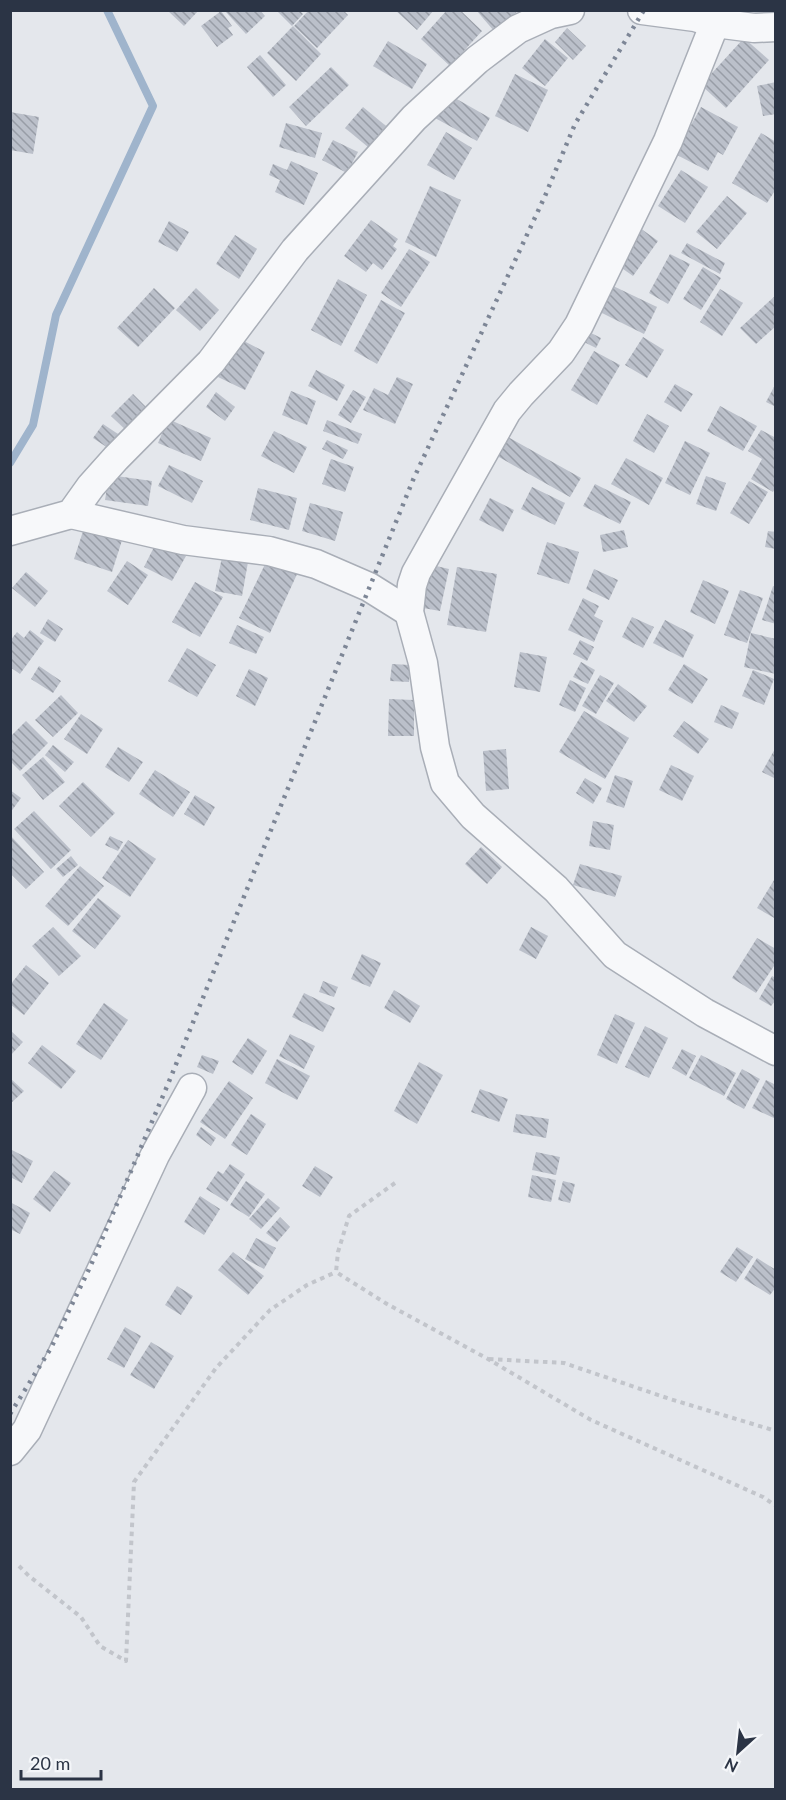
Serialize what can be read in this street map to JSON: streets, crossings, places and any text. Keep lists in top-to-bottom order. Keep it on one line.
{"scale_bar":"20 m","north":"bottom left"}
